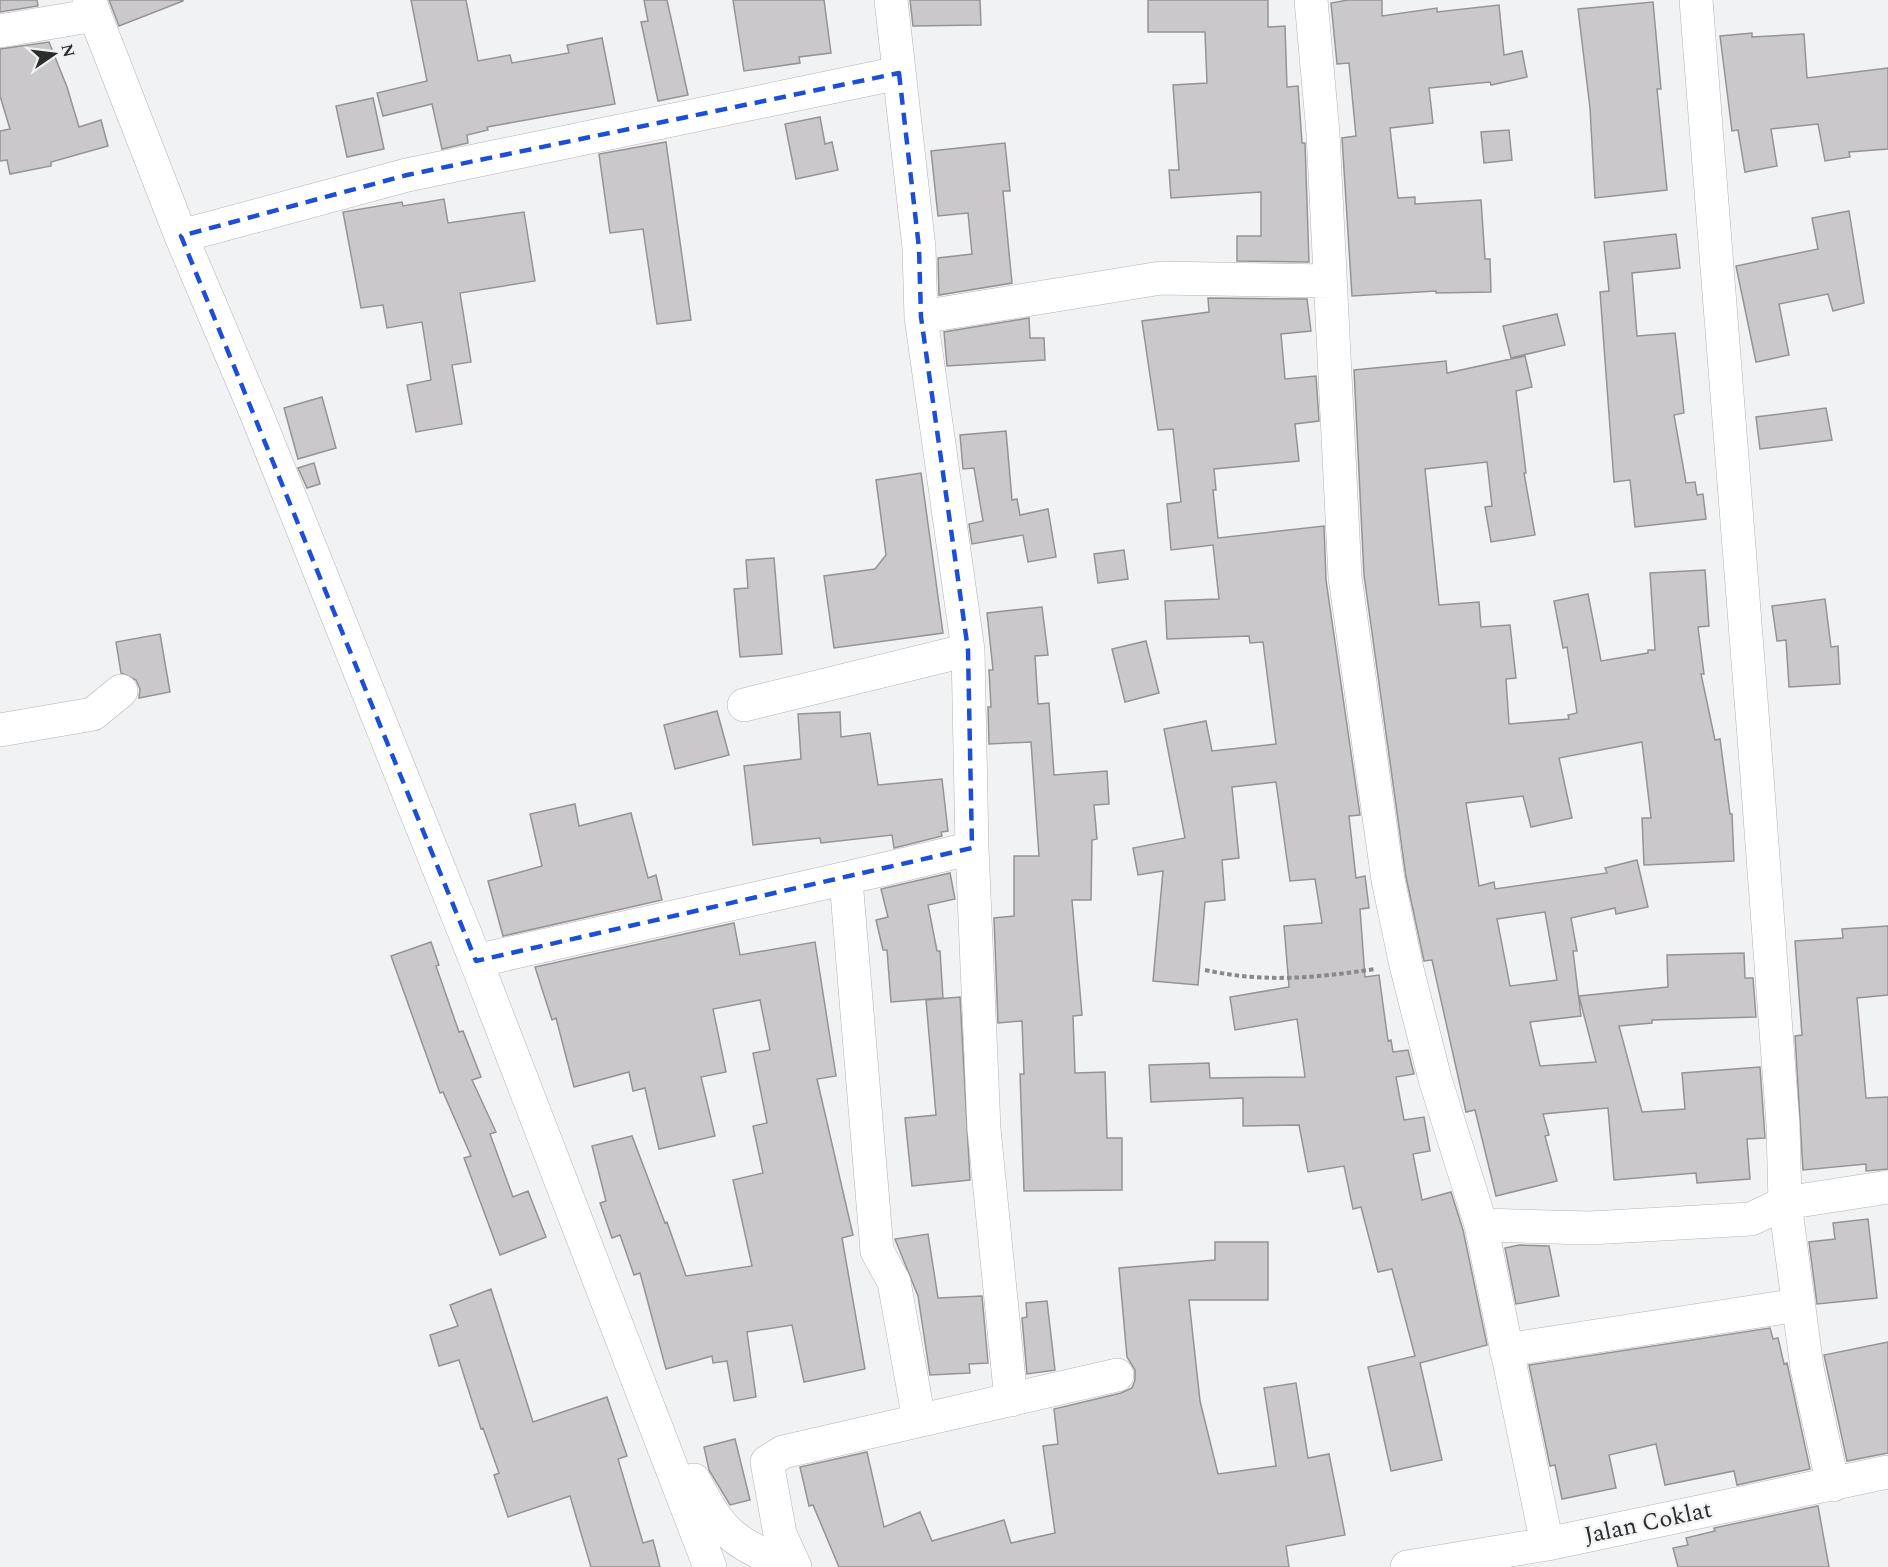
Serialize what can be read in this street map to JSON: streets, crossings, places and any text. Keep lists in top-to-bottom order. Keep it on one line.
{"streets":{"street":["Jalan Coklat"]},"north":"right"}
